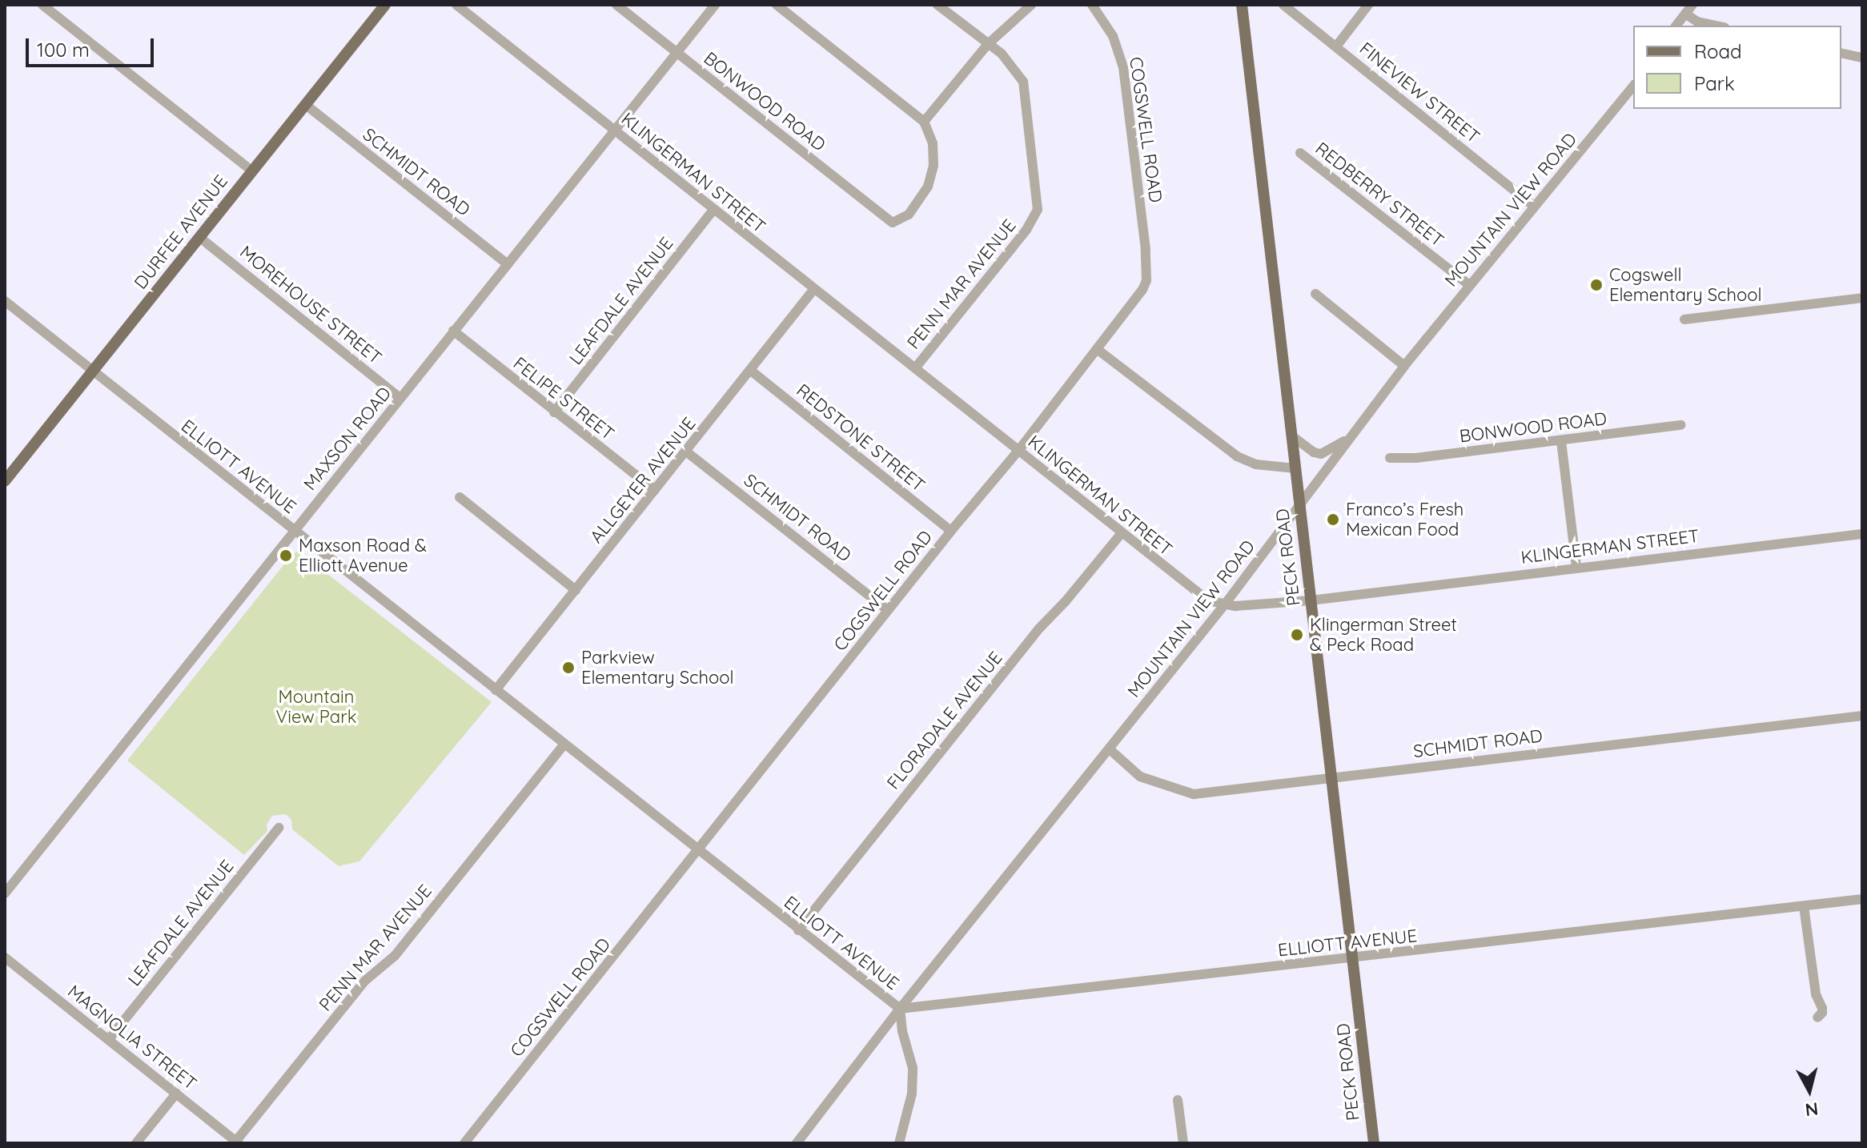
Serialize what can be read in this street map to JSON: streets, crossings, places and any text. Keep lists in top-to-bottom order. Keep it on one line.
{"streets":{"main road":["DURFEE AVENUE","PECK ROAD"],"street":["FINEVIEW STREET","BONWOOD ROAD","COGSWELL ROAD","SCHMIDT ROAD","KLINGERMAN STREET","REDBERRY STREET","MOUNTAIN VIEW ROAD","PENN MAR AVENUE","LEAFDALE AVENUE","MOREHOUSE STREET","FELIPE STREET","REDSTONE STREET","MAXSON ROAD","ELLIOTT AVENUE","ALLGEYER AVENUE","FLORADALE AVENUE","MAGNOLIA STREET"]},"crossings":[["FINEVIEW STREET","MOUNTAIN VIEW ROAD"],["BONWOOD ROAD","MAXSON ROAD"],["COGSWELL ROAD","SCHMIDT ROAD"],["COGSWELL ROAD","KLINGERMAN STREET"],["COGSWELL ROAD","REDSTONE STREET"],["COGSWELL ROAD","ELLIOTT AVENUE"],["SCHMIDT ROAD","MOUNTAIN VIEW ROAD"],["SCHMIDT ROAD","DURFEE AVENUE"],["SCHMIDT ROAD","MAXSON ROAD"],["SCHMIDT ROAD","ALLGEYER AVENUE"],["SCHMIDT ROAD","PECK ROAD"],["KLINGERMAN STREET","MOUNTAIN VIEW ROAD"],["KLINGERMAN STREET","PENN MAR AVENUE"],["KLINGERMAN STREET","LEAFDALE AVENUE"],["KLINGERMAN STREET","MAXSON ROAD"],["KLINGERMAN STREET","ALLGEYER AVENUE"],["KLINGERMAN STREET","PECK ROAD"],["KLINGERMAN STREET","FLORADALE AVENUE"],["REDBERRY STREET","MOUNTAIN VIEW ROAD"],["MOUNTAIN VIEW ROAD","ELLIOTT AVENUE"],["MOUNTAIN VIEW ROAD","PECK ROAD"],["DURFEE AVENUE","MOREHOUSE STREET"],["DURFEE AVENUE","ELLIOTT AVENUE"],["PENN MAR AVENUE","ELLIOTT AVENUE"],["PENN MAR AVENUE","MAGNOLIA STREET"],["LEAFDALE AVENUE","FELIPE STREET"],["LEAFDALE AVENUE","MAGNOLIA STREET"],["MOREHOUSE STREET","MAXSON ROAD"],["FELIPE STREET","MAXSON ROAD"],["FELIPE STREET","ALLGEYER AVENUE"],["REDSTONE STREET","ALLGEYER AVENUE"],["MAXSON ROAD","ELLIOTT AVENUE"],["ELLIOTT AVENUE","ALLGEYER AVENUE"],["ELLIOTT AVENUE","PECK ROAD"],["ELLIOTT AVENUE","FLORADALE AVENUE"]],"parks":["Mountain View Park"],"places":["Cogswell Elementary School","Franco’s Fresh Mexican Food","Maxson Road & Elliott Avenue","Klingerman Street & Peck Road","Parkview Elementary School"],"legend":["Road","Park"],"scale_bar":"100 m","north":"bottom"}
